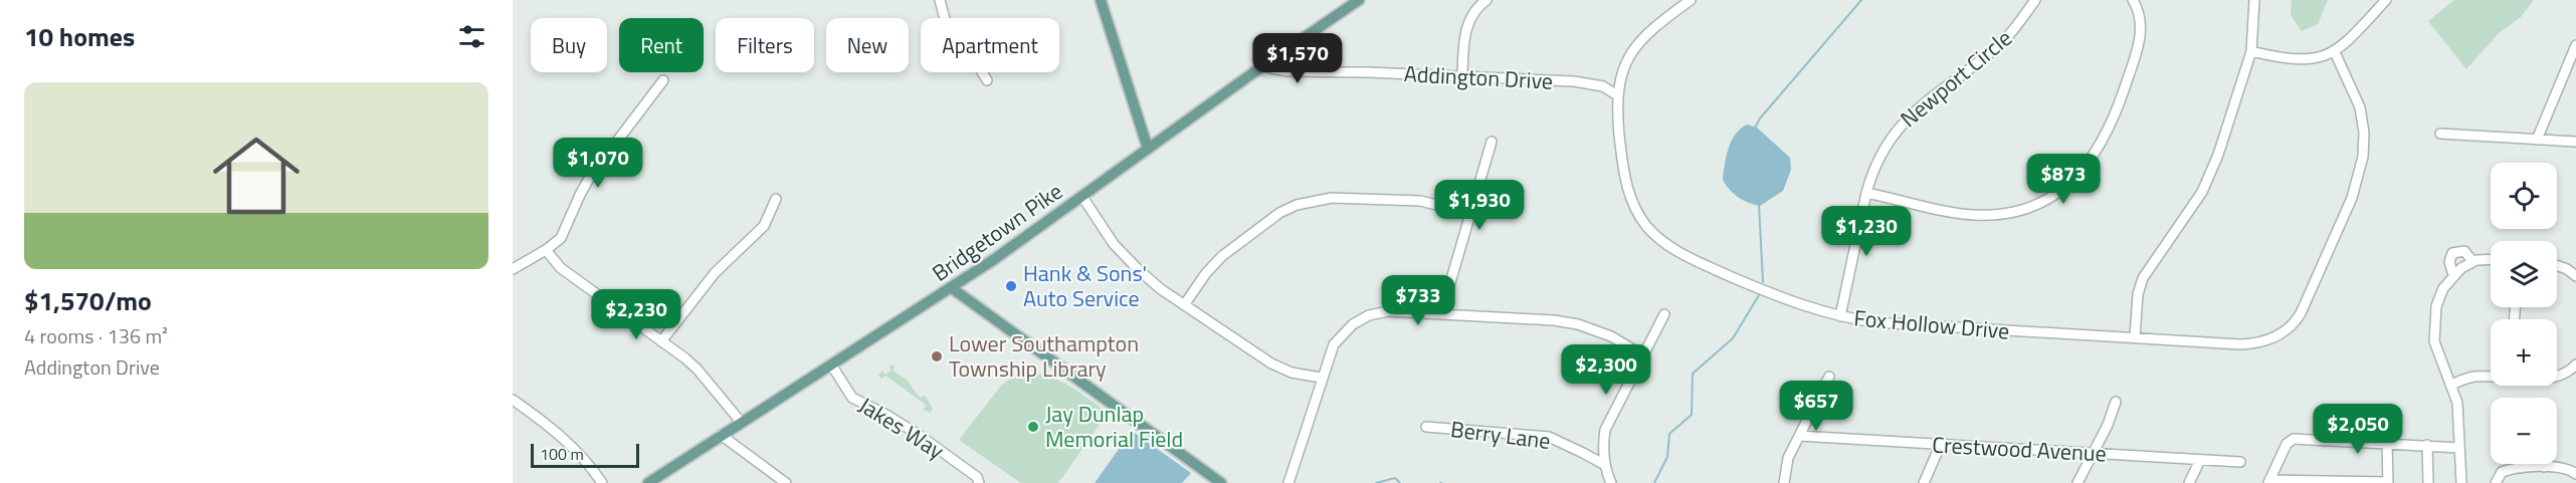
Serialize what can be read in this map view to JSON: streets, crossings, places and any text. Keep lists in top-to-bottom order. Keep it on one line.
{"streets":{"main road":["Bridgetown Pike"],"street":["Addington Drive","Newport Circle","Fox Hollow Drive","Jakes Way","Berry Lane","Crestwood Avenue"]},"crossings":[["Addington Drive","Bridgetown Pike"],["Addington Drive","Fox Hollow Drive"],["Newport Circle","Fox Hollow Drive"],["Bridgetown Pike","Jakes Way"]],"places":["Hank & Sons' Auto Service","Lower Southampton Township Library","Jay Dunlap Memorial Field"],"scale_bar":"100 m","page":{"heading":"10 homes","chip":["Buy","Rent","Filters","New","Apartment"],"price":["$1,570","$1,070","$873","$1,930","$1,230","$733","$2,230","$2,300","$657","$2,050"],"list":[{"name":"$1,570/mo","note":"4 rooms · 136 m² · Addington Drive"}],"map_buttons":["+","−"],"scale":"100 m"}}
